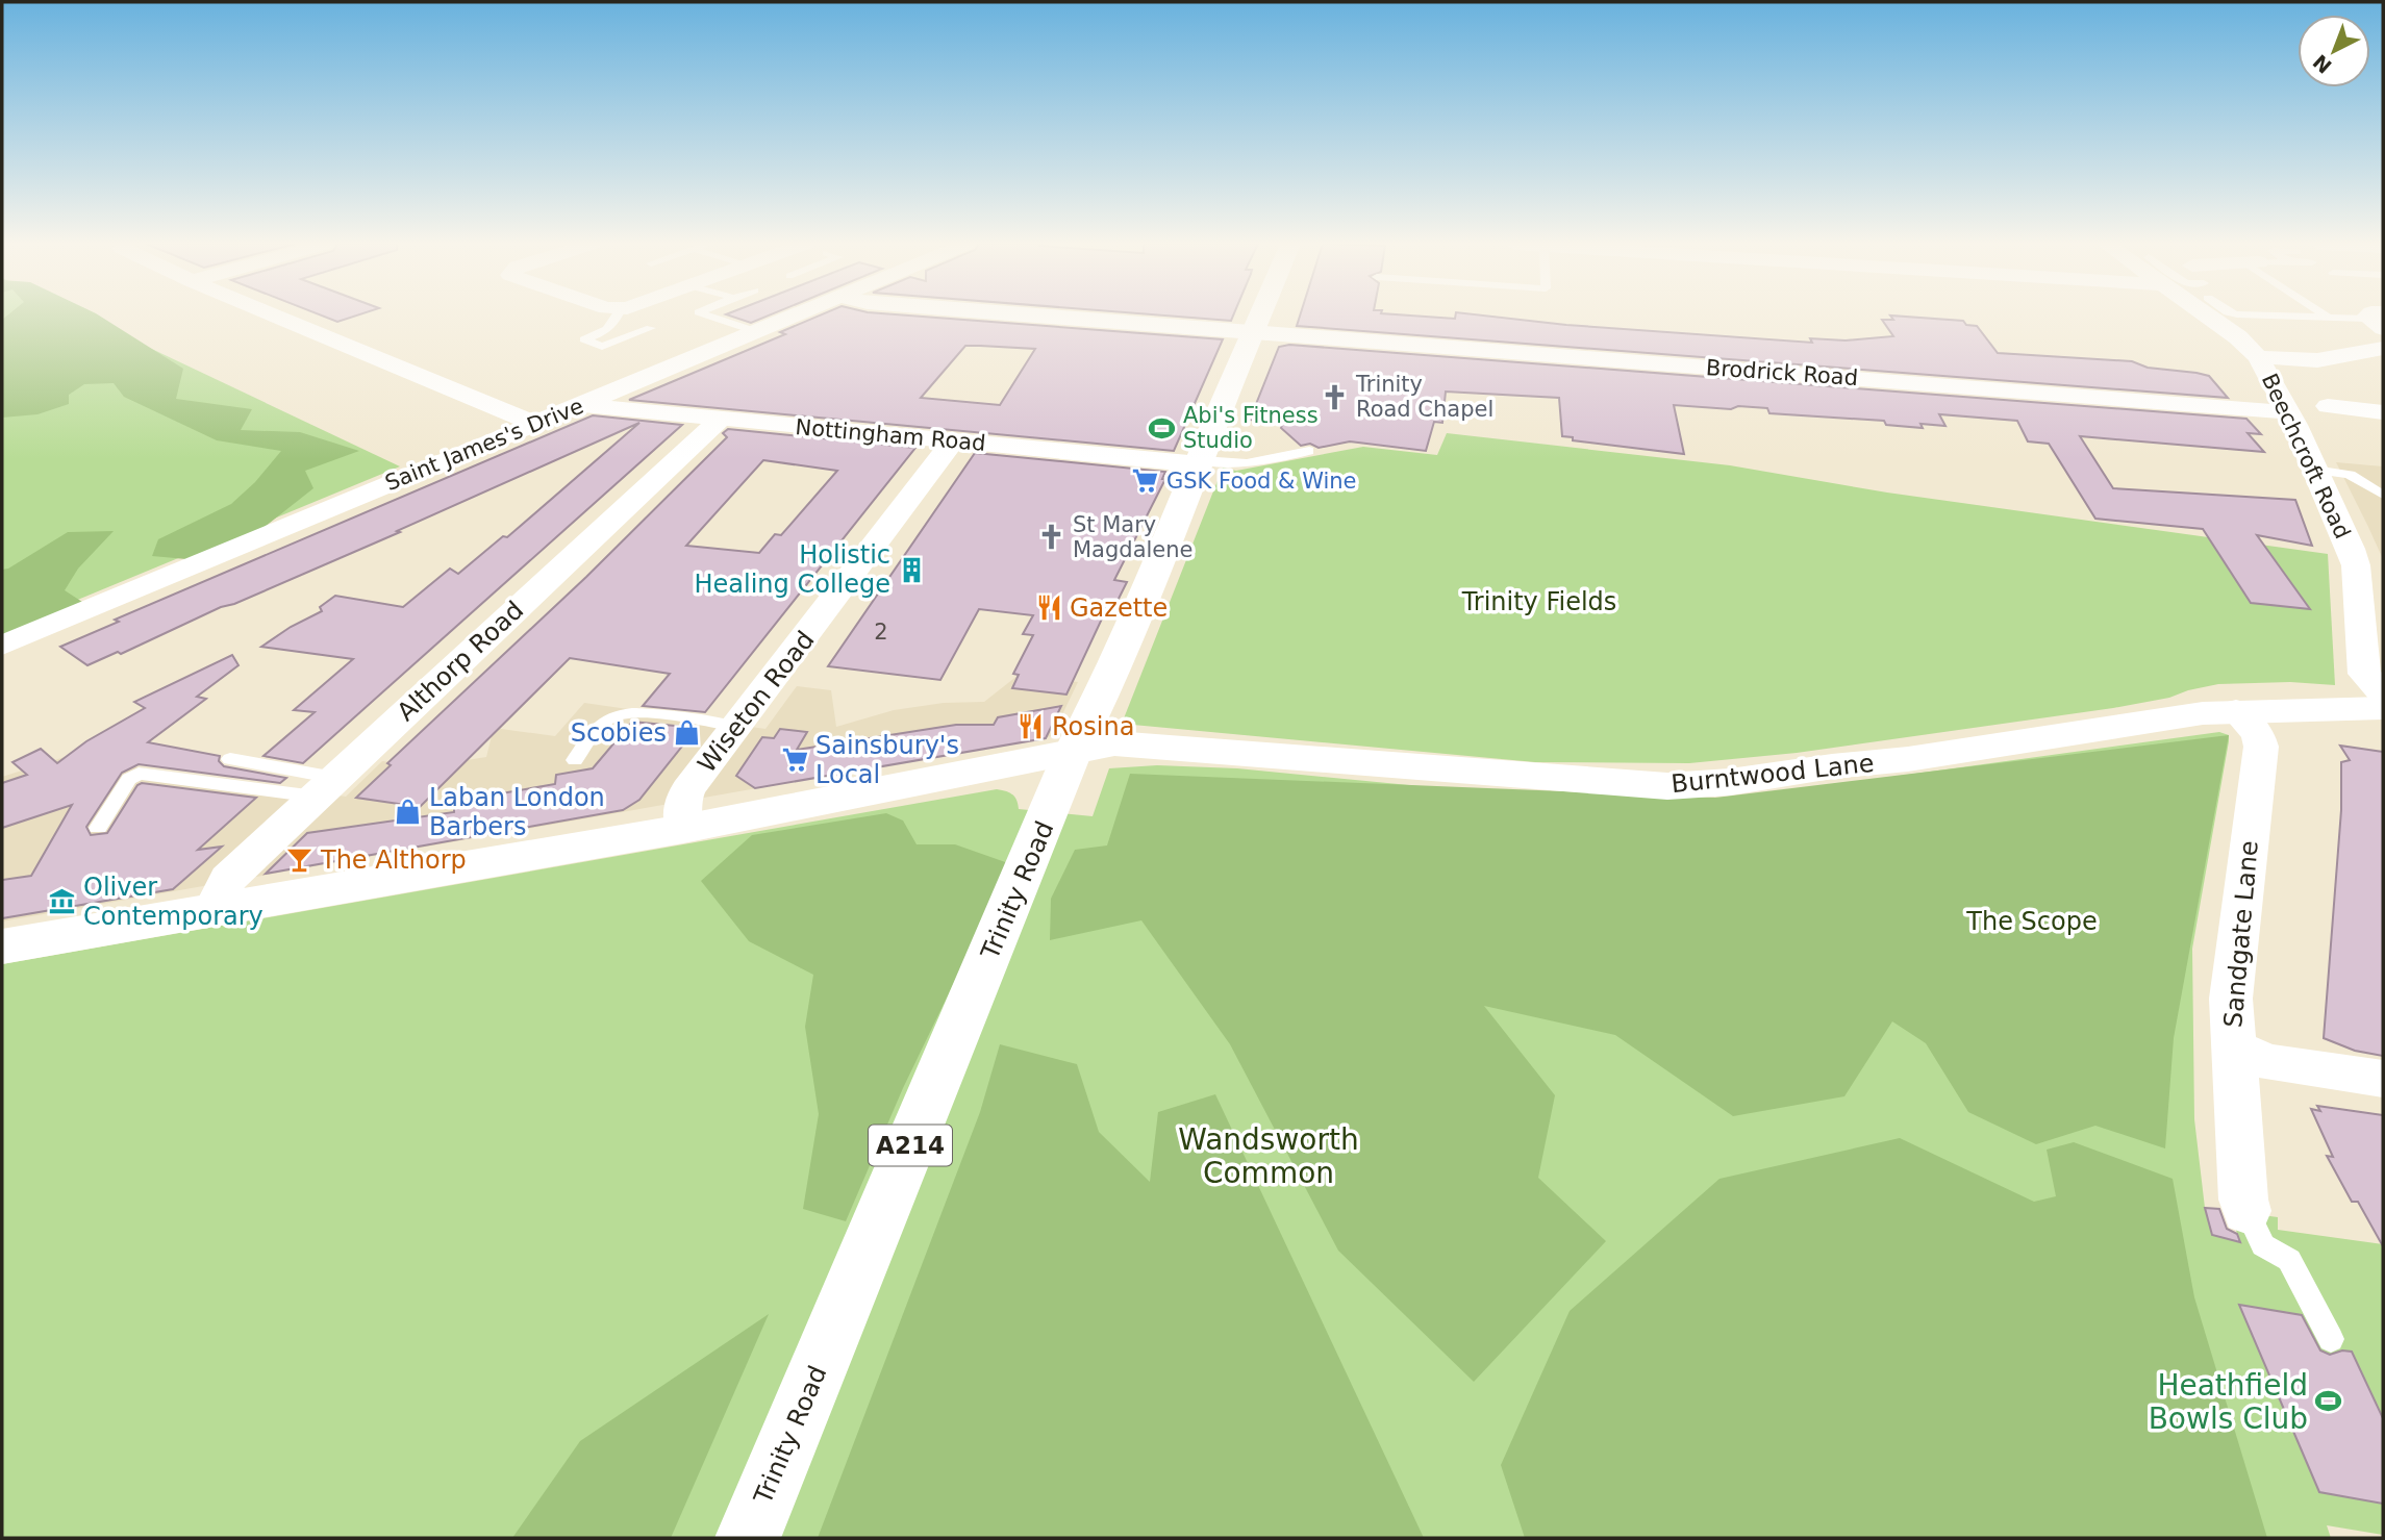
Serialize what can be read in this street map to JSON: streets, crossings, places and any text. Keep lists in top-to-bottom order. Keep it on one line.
{"streets":{"main road":["Burntwood Lane","Trinity Road","A214"],"street":["Brodrick Road","Nottingham Road","Saint James's Drive","Beechcroft Road","Althorp Road","Wiseton Road","Sandgate Lane"]},"crossings":[["Brodrick Road","Beechcroft Road"],["Brodrick Road","Trinity Road"],["Nottingham Road","Saint James's Drive"],["Nottingham Road","Althorp Road"],["Nottingham Road","Wiseton Road"],["Nottingham Road","Trinity Road"],["Althorp Road","Burntwood Lane"],["Wiseton Road","Burntwood Lane"],["Burntwood Lane","Trinity Road"],["Burntwood Lane","Sandgate Lane"]],"parks":["Trinity Fields","The Scope","Wandsworth Common"],"places":{"church":["Trinity Road Chapel","St Mary Magdalene"],"sports":["Abi's Fitness Studio","Heathfield Bowls Club"],"supermarket":["GSK Food & Wine","Sainsbury's Local"],"building":["Holistic Healing College"],"restaurant":["Gazette","Rosina"],"shop":["Scobies","Laban London Barbers"],"bar":["The Althorp"],"museum":["Oliver Contemporary"]},"house_numbers":["2"],"north":"bottom left"}
